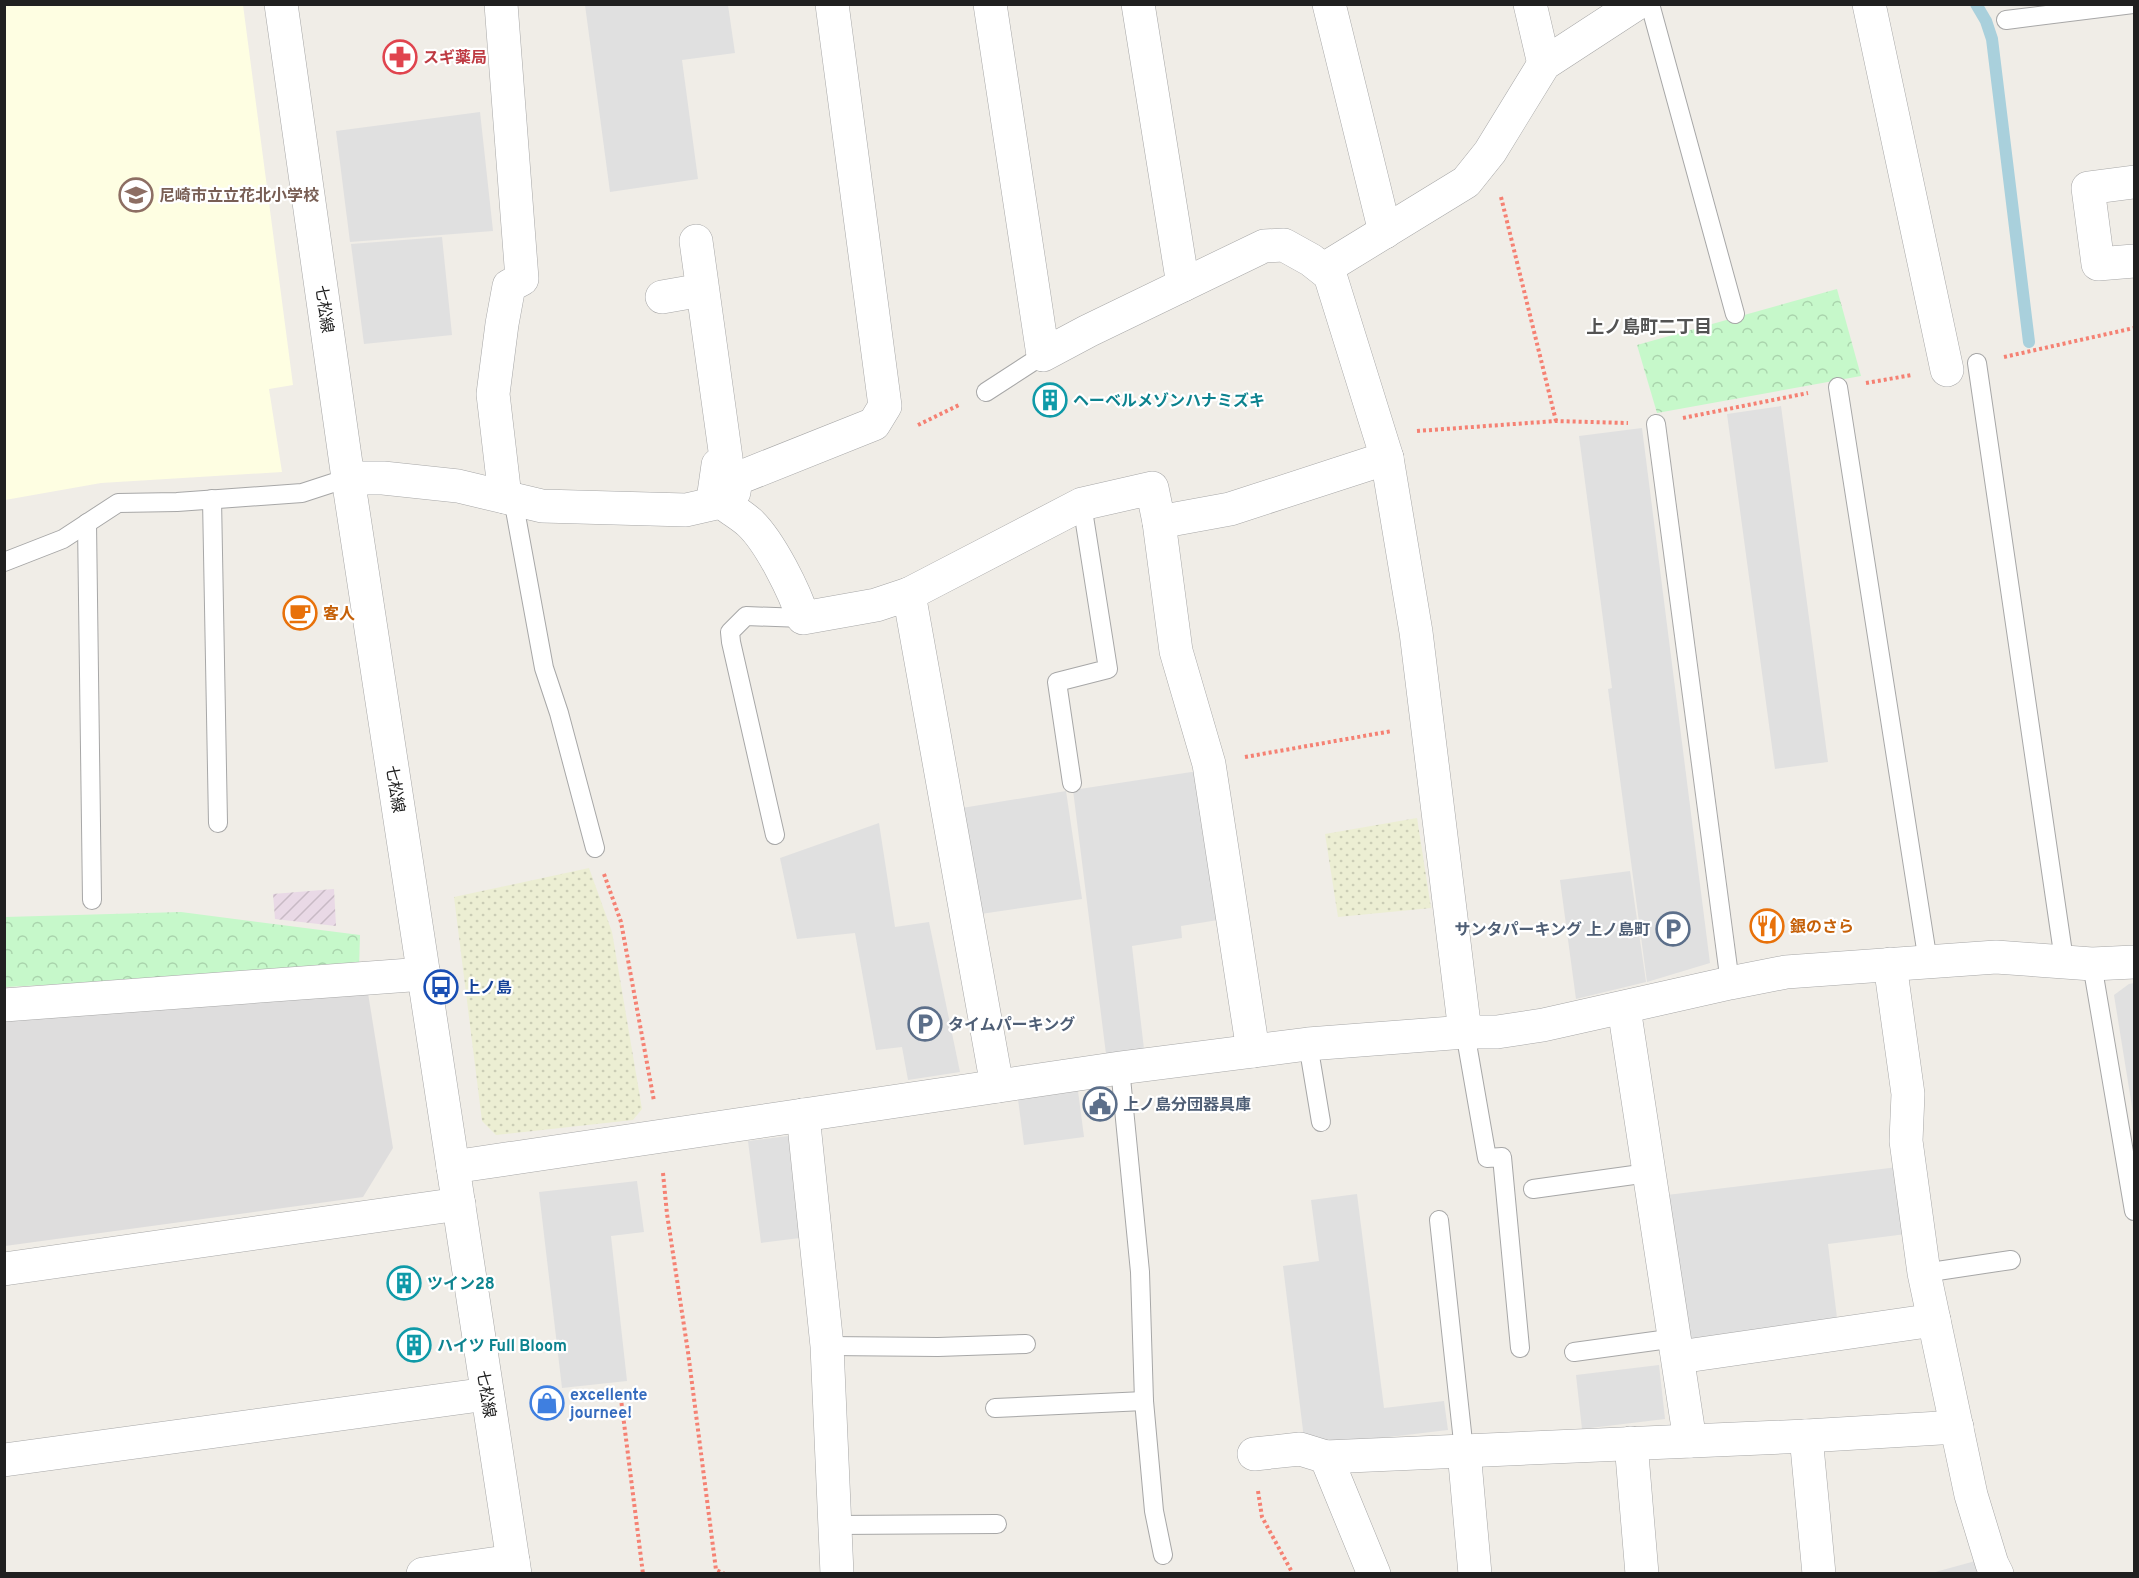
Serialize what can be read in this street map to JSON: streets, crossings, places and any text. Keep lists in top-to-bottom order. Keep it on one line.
{"streets":{"street":["七松線"]},"districts":["上ノ島町二丁目"],"places":{"pharmacy":["スギ薬局"],"school or university":["尼崎市立立花北小学校"],"building":["ヘーベルメゾンハナミズキ","ツイン28","ハイツ Full Bloom"],"cafe":["客人"],"restaurant":["銀のさら"],"parking":["サンタパーキング 上ノ島町","タイムパーキング"],"bus stop":["上ノ島"],"public building":["上ノ島分団器具庫"],"shop":["excellente journee!"]}}
